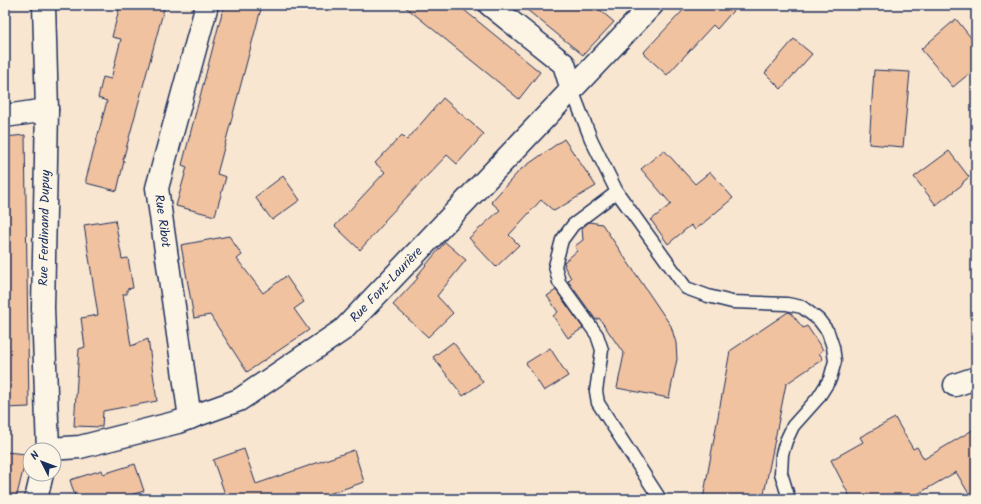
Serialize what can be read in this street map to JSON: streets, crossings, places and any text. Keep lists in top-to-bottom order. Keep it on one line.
{"streets":{"street":["Rue Ribot","Rue Ferdinand Dupuy","Rue Font-Laurière"]},"crossings":[["Rue Ribot","Rue Font-Laurière"]],"north":"top left"}
